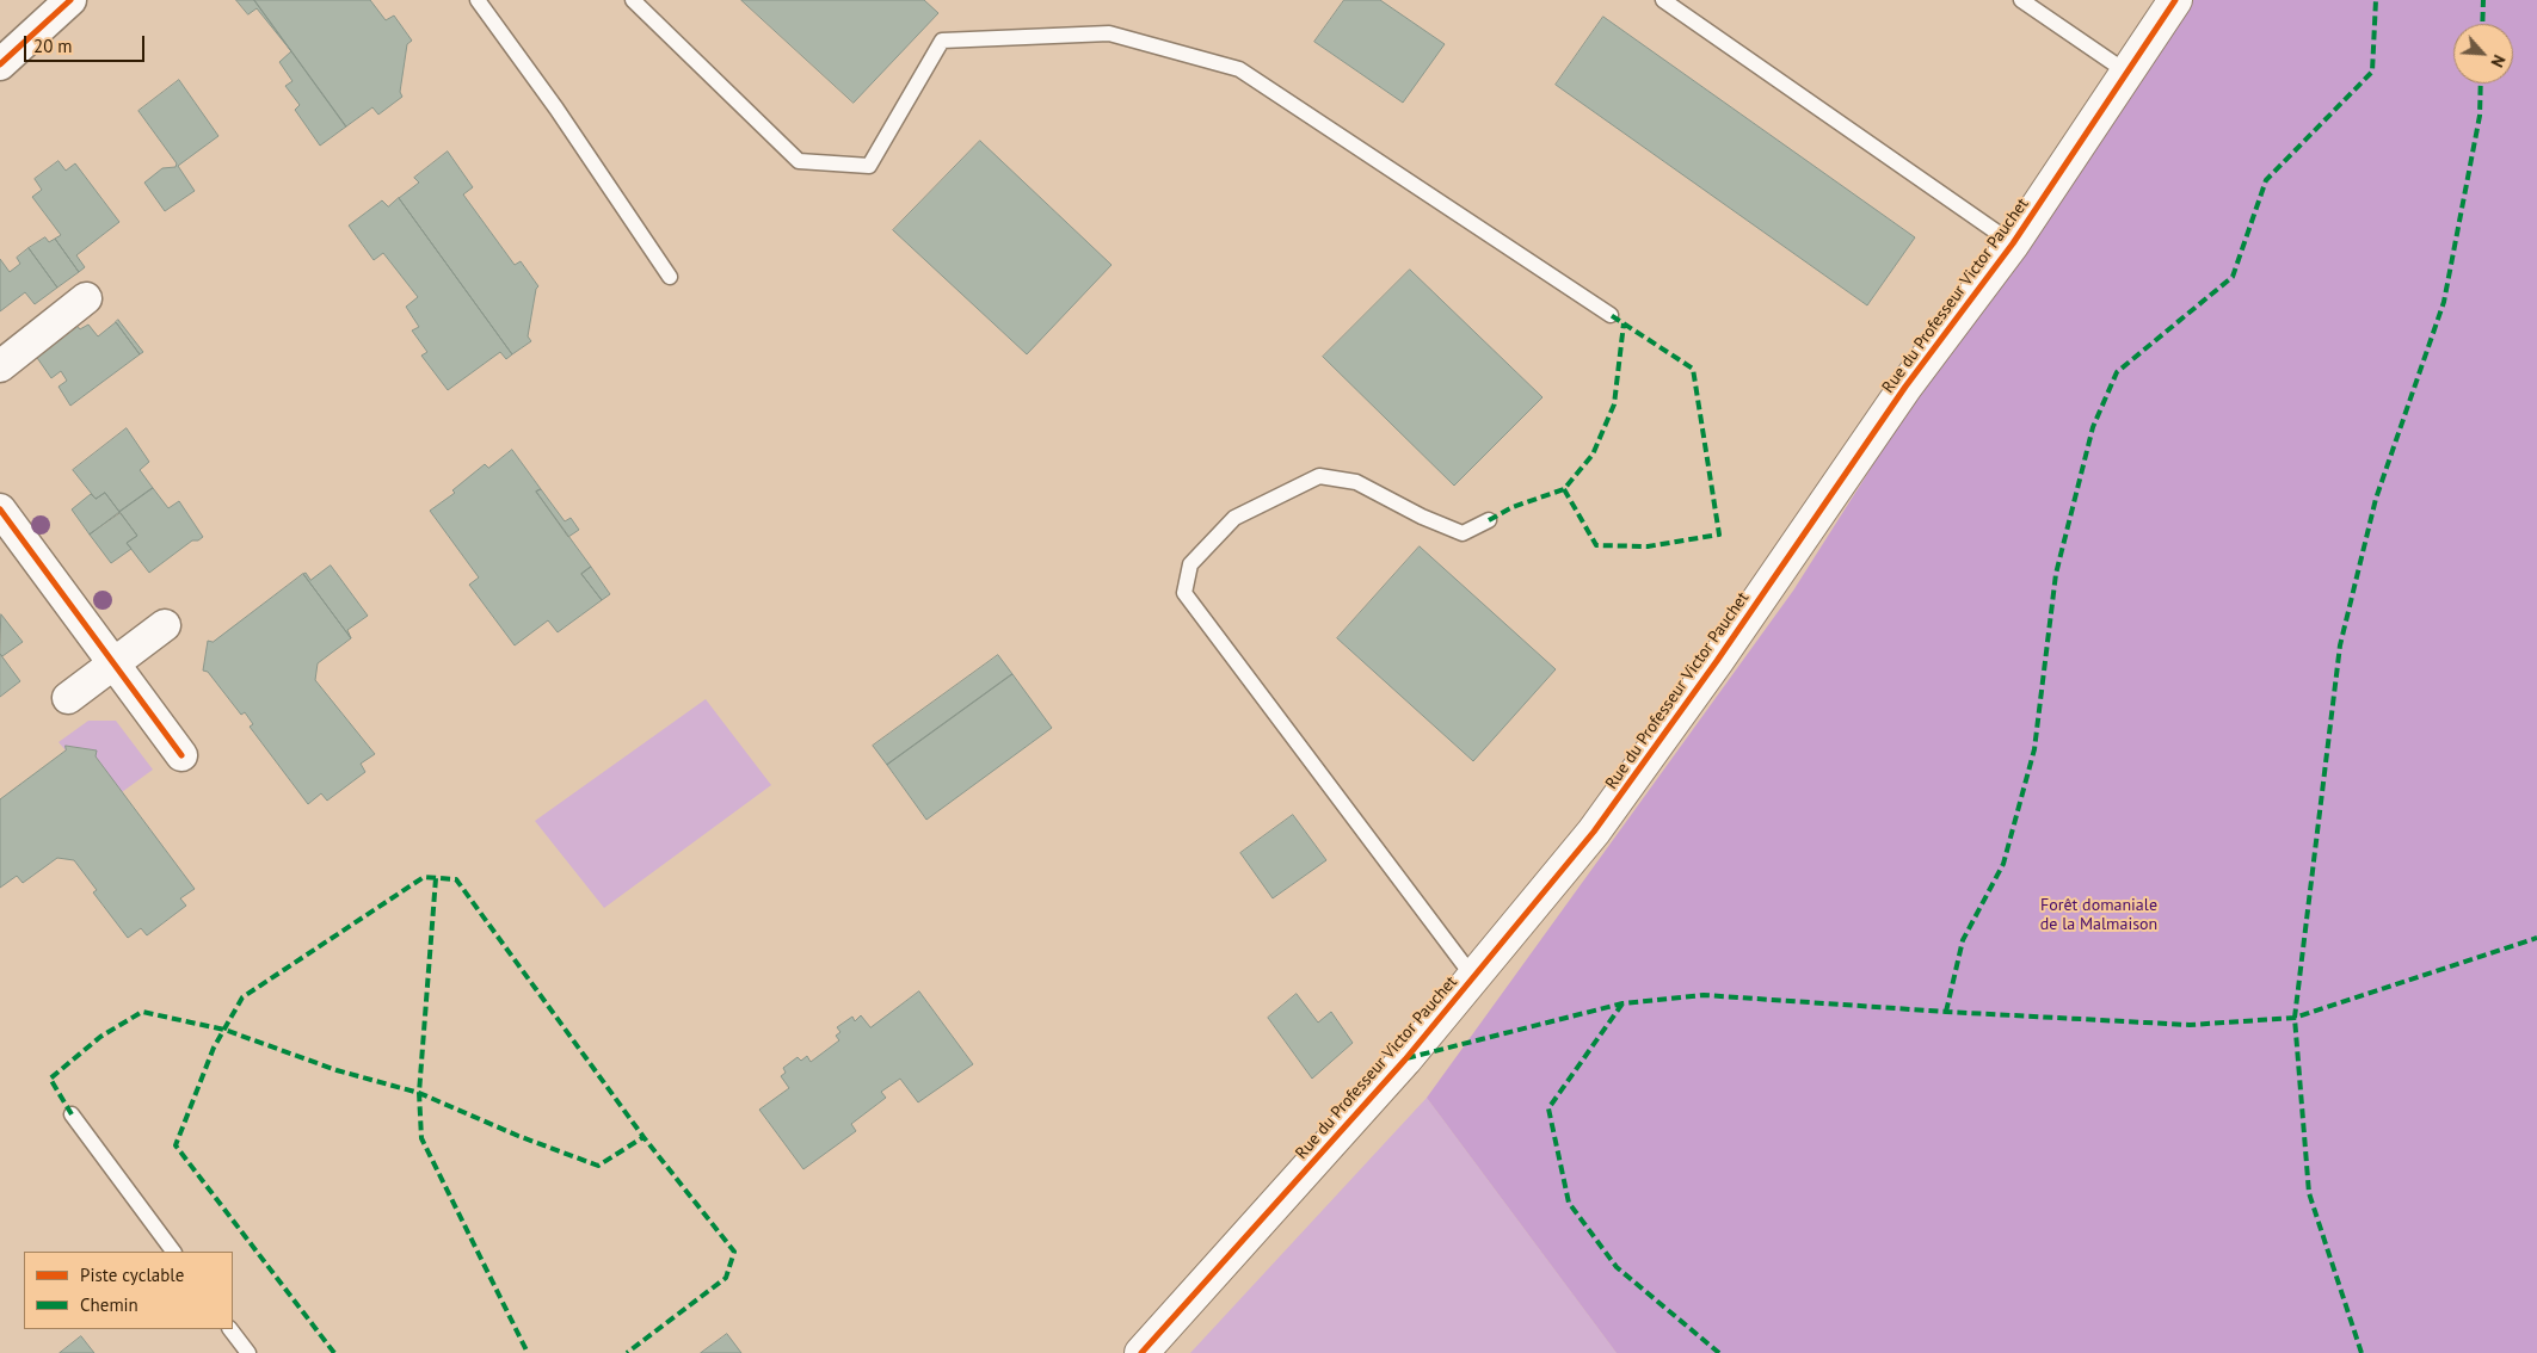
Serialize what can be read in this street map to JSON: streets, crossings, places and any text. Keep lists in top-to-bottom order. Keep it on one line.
{"streets":{"street":["Rue du Professeur Victor Pauchet"]},"parks":["Forêt domaniale de la Malmaison"],"legend":["Piste cyclable","Chemin"],"scale_bar":"20 m","north":"bottom right"}
